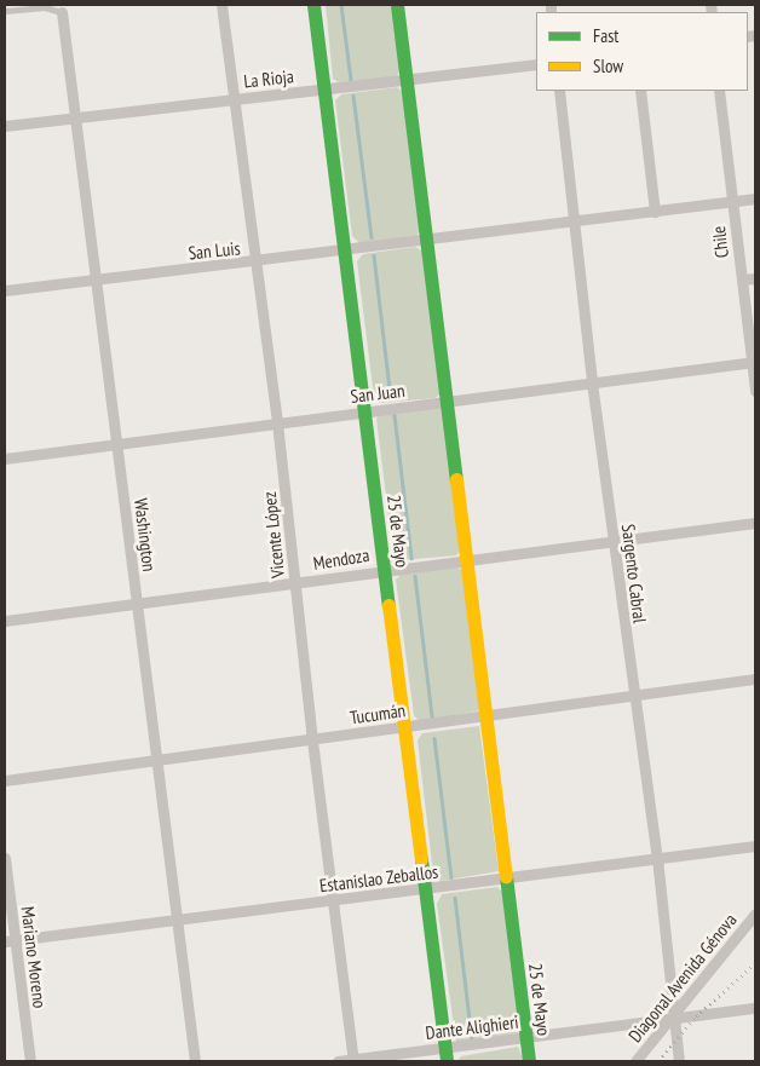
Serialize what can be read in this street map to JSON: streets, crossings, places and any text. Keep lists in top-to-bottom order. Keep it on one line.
{"streets":{"street":["La Rioja","Chile","San Luis","San Juan","25 de Mayo","Washington","Vicente López","Mendoza","Sargento Cabral","Tucumán","Estanislao Zeballos","Mariano Moreno","Diagonal Avenida Génova","Dante Alighieri"]},"crossings":[["La Rioja","25 de Mayo"],["La Rioja","Washington"],["La Rioja","Vicente López"],["Chile","San Luis"],["Chile","San Juan"],["San Luis","25 de Mayo"],["San Luis","Washington"],["San Luis","Vicente López"],["San Luis","Sargento Cabral"],["San Juan","25 de Mayo"],["San Juan","Washington"],["San Juan","Vicente López"],["San Juan","Sargento Cabral"],["25 de Mayo","Mendoza"],["25 de Mayo","Tucumán"],["25 de Mayo","Estanislao Zeballos"],["25 de Mayo","Dante Alighieri"],["Washington","Mendoza"],["Washington","Tucumán"],["Washington","Estanislao Zeballos"],["Vicente López","Mendoza"],["Vicente López","Tucumán"],["Vicente López","Estanislao Zeballos"],["Vicente López","Dante Alighieri"],["Mendoza","Sargento Cabral"],["Sargento Cabral","Tucumán"],["Sargento Cabral","Estanislao Zeballos"],["Sargento Cabral","Diagonal Avenida Génova"],["Sargento Cabral","Dante Alighieri"],["Estanislao Zeballos","Mariano Moreno"],["Diagonal Avenida Génova","Dante Alighieri"]],"legend":["Fast","Slow"]}
